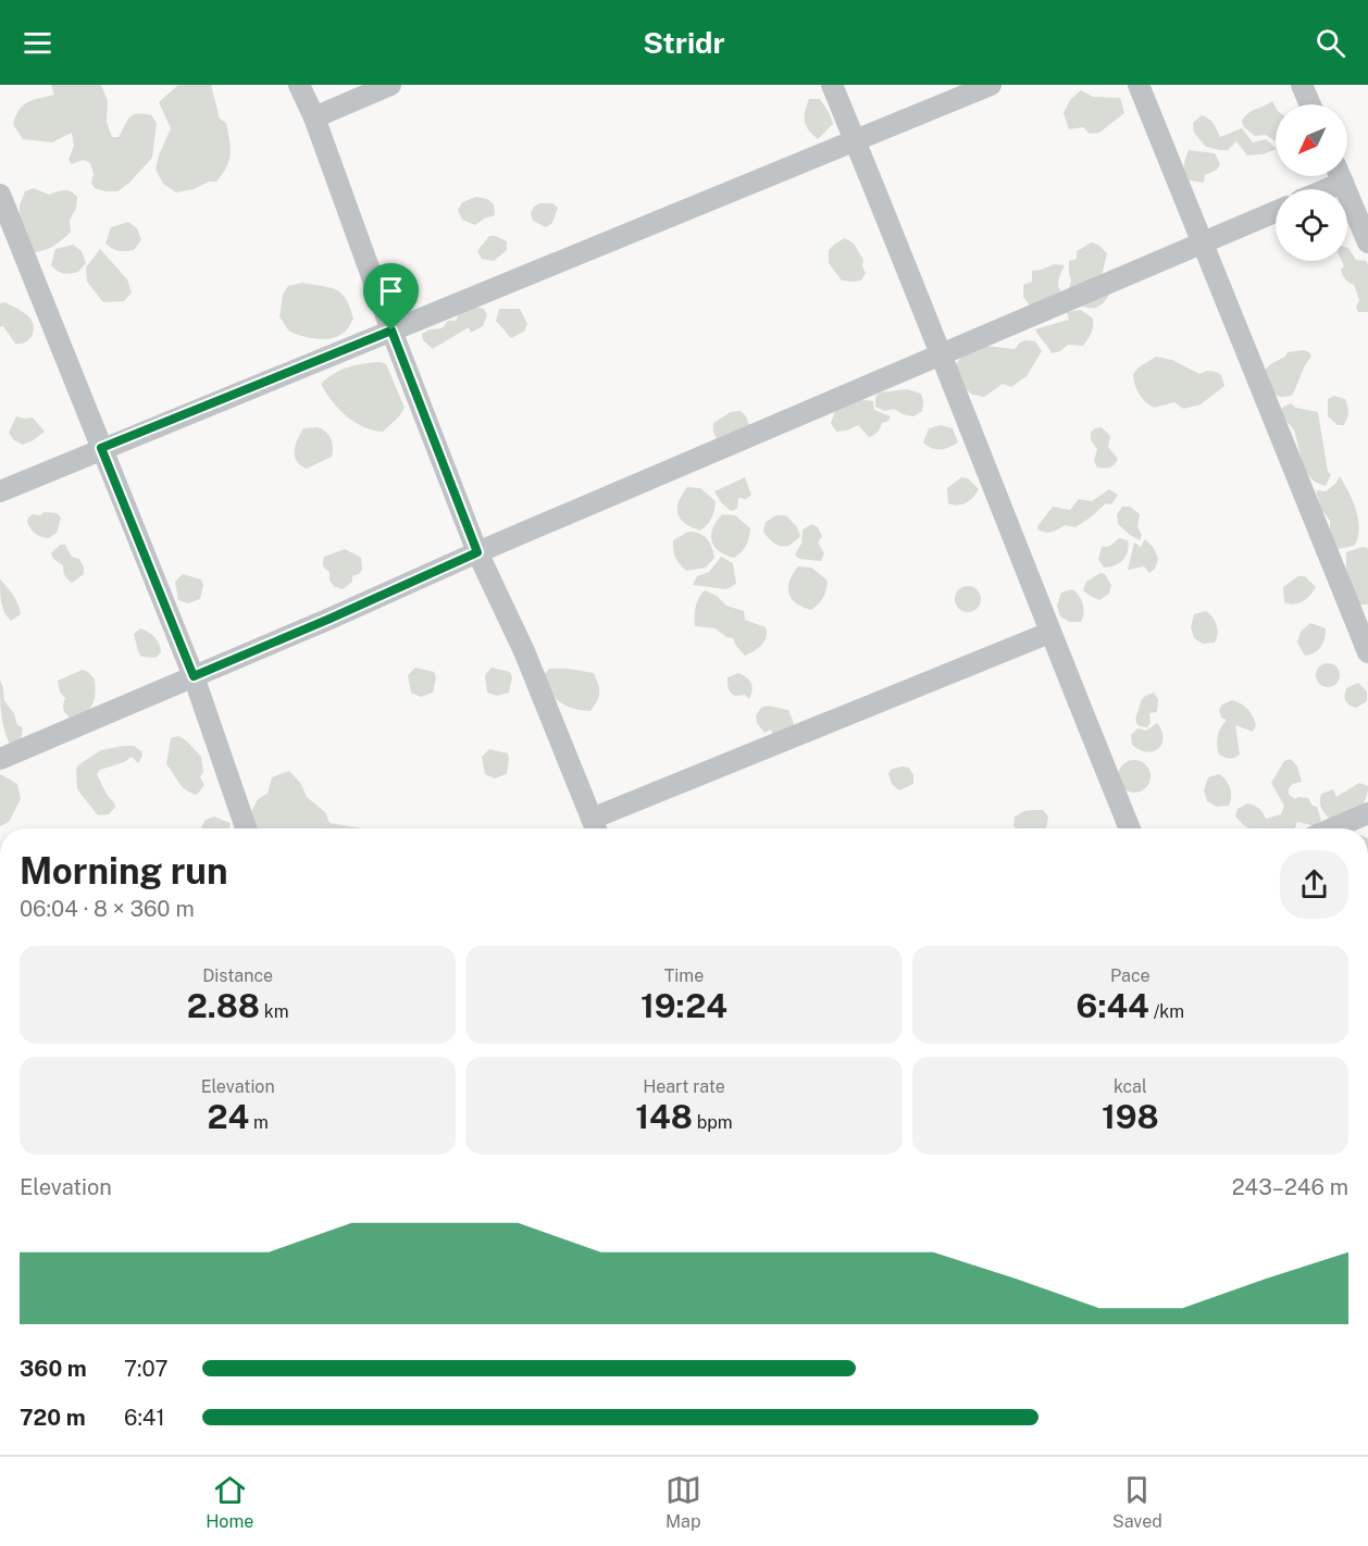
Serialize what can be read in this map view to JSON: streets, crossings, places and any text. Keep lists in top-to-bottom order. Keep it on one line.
{"north":"bottom left","page":{"header":"Stridr","heading":["Morning run","06:04 · 8 × 360 m"],"stats":[["Distance","2.88 km"],["Time","19:24"],["Pace","6:44 /km"],["Elevation","24 m"],["Heart rate","148 bpm"],["kcal","198"]],"chart":["Elevation","243–246 m"],"list":[{"name":"360 m","note":"7:07"},{"name":"720 m","note":"6:41"}],"tabs":["Home","Map","Saved"]}}
